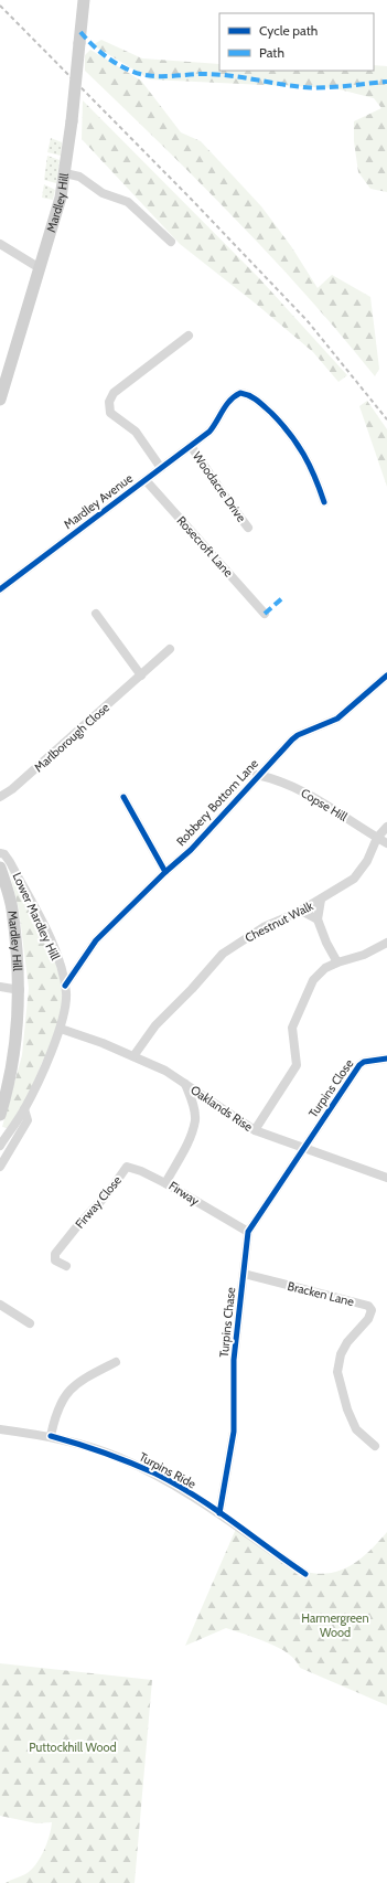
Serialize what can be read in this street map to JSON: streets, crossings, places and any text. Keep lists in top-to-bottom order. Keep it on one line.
{"streets":{"main road":["Mardley Hill"],"street":["Woodacre Drive","Mardley Avenue","Rosecroft Lane","Marlborough Close","Robbery Bottom Lane","Copse Hill","Lower Mardley Hill","Chestnut Walk","Turpins Close","Oaklands Rise","Firway","Firway Close","Bracken Lane","Turpins Chase","Turpins Ride"]},"crossings":[["Woodacre Drive","Mardley Avenue"],["Mardley Avenue","Rosecroft Lane"],["Robbery Bottom Lane","Copse Hill"],["Robbery Bottom Lane","Lower Mardley Hill"],["Copse Hill","Chestnut Walk"],["Lower Mardley Hill","Oaklands Rise"],["Chestnut Walk","Oaklands Rise"],["Turpins Close","Oaklands Rise"],["Turpins Close","Turpins Chase"],["Oaklands Rise","Firway"],["Oaklands Rise","Turpins Chase"],["Firway","Firway Close"],["Firway","Turpins Chase"],["Bracken Lane","Turpins Chase"],["Turpins Chase","Turpins Ride"]],"parks":["Harmergreen Wood","Puttockhill Wood"],"legend":["Cycle path","Path"]}
